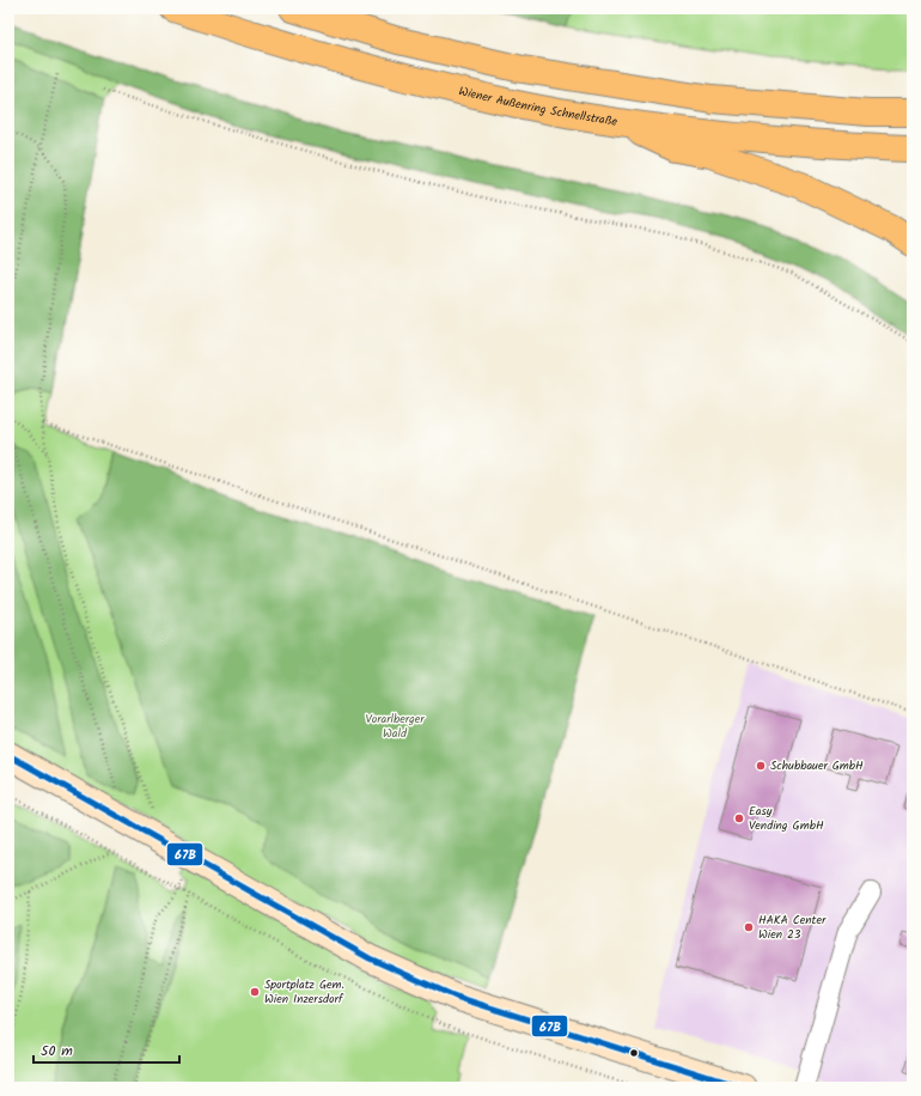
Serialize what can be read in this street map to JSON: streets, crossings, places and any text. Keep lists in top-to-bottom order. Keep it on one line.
{"streets":{"highway":["Wiener Außenring Schnellstraße"]},"parks":["Vorarlberger Wald"],"places":["Schubbauer GmbH","Easy Vending GmbH","HAKA Center Wien 23","Sportplatz Gem. Wien Inzersdorf"],"lines":["transit line 67B"],"scale_bar":"50 m"}
